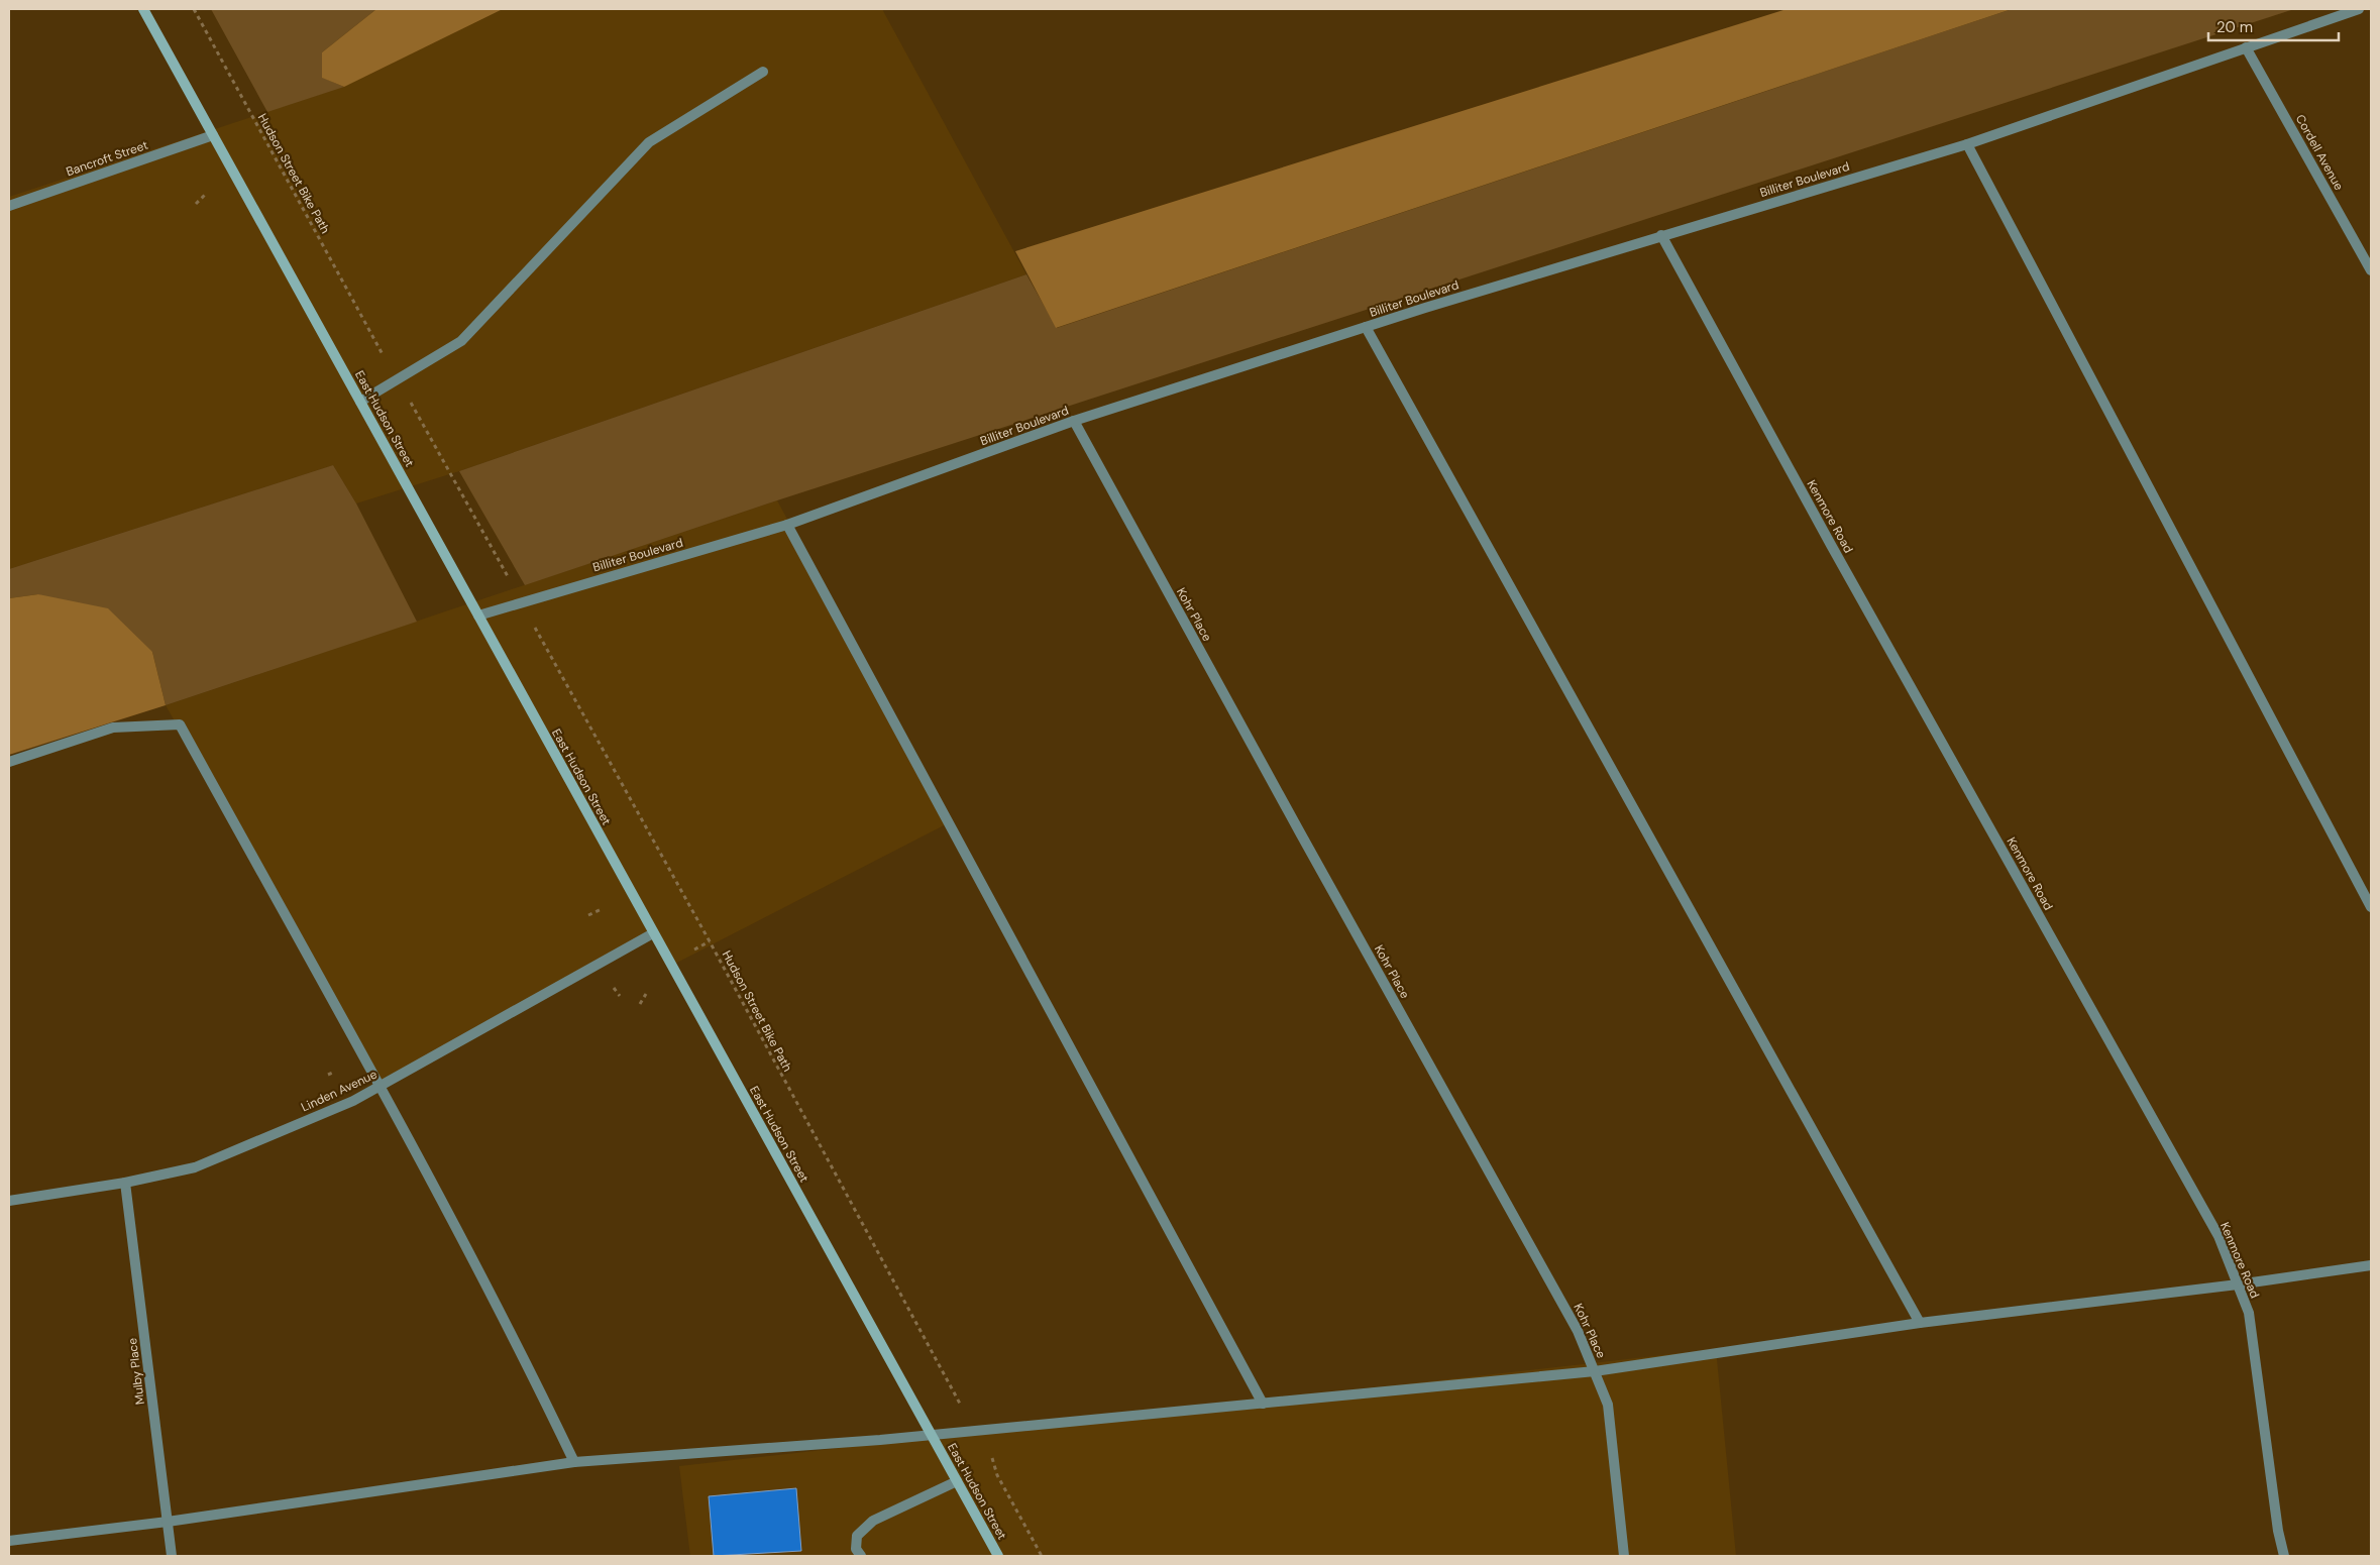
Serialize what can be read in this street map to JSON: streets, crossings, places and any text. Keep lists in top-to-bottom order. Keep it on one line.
{"streets":{"main road":["East Hudson Street"],"street":["Cordell Avenue","Bancroft Street","Billiter Boulevard","Kenmore Road","Kohr Place","Linden Avenue","Mulby Place"],"path":["Hudson Street Bike Path"]},"crossings":[["Cordell Avenue","Billiter Boulevard"],["Bancroft Street","East Hudson Street"],["Billiter Boulevard","East Hudson Street"],["Billiter Boulevard","Kenmore Road"],["Billiter Boulevard","Kohr Place"],["East Hudson Street","Linden Avenue"],["Linden Avenue","Mulby Place"]],"scale_bar":"20 m"}
